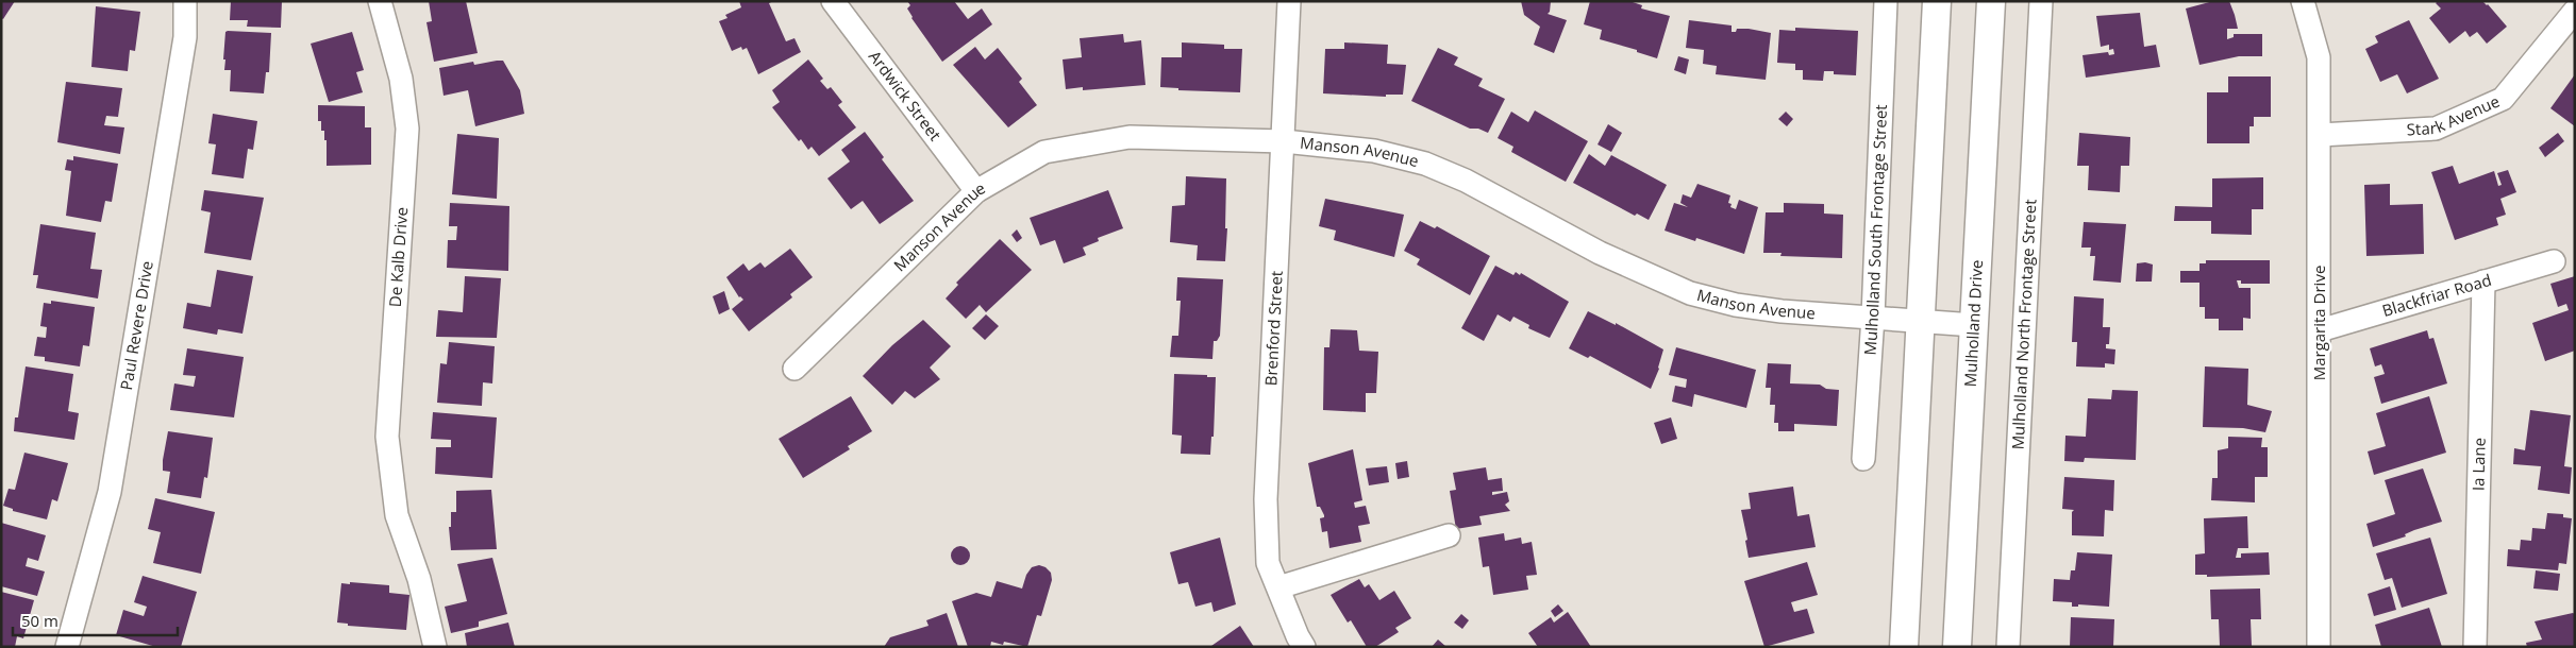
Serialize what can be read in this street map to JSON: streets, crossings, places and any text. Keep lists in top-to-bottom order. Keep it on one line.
{"streets":{"main road":["Mulholland Drive"],"street":["Ardwick Street","Stark Avenue","Manson Avenue","Mulholland South Frontage Street","De Kalb Drive","Blackfriar Road","Margarita Drive","Mulholland North Frontage Street","Paul Revere Drive","Brenford Street","Ia Lane"]},"crossings":[["Ardwick Street","Manson Avenue"],["Stark Avenue","Margarita Drive"],["Manson Avenue","Mulholland South Frontage Street"],["Manson Avenue","Mulholland Drive"],["Manson Avenue","Brenford Street"],["Blackfriar Road","Margarita Drive"],["Blackfriar Road","Ia Lane"]],"scale_bar":"50 m"}
